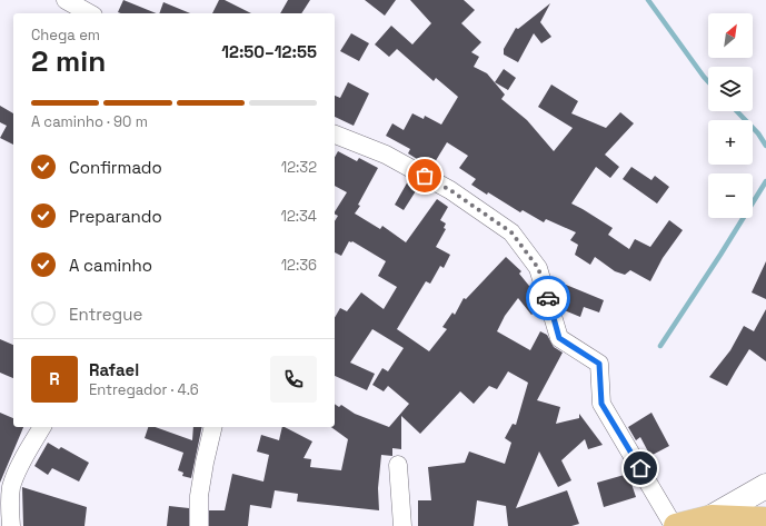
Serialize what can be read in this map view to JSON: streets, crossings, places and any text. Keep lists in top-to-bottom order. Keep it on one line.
{"north":"top right","page":{"map_buttons":["+","−"],"heading":["2 min","Chega em","12:50–12:55"],"panel":["Rafael","Entregador · 4.6"],"bar":"A caminho · 90 m","list":[["Confirmado","12:32"],["Preparando","12:34"],["A caminho","12:36"],"Entregue"],"round":"R"}}
